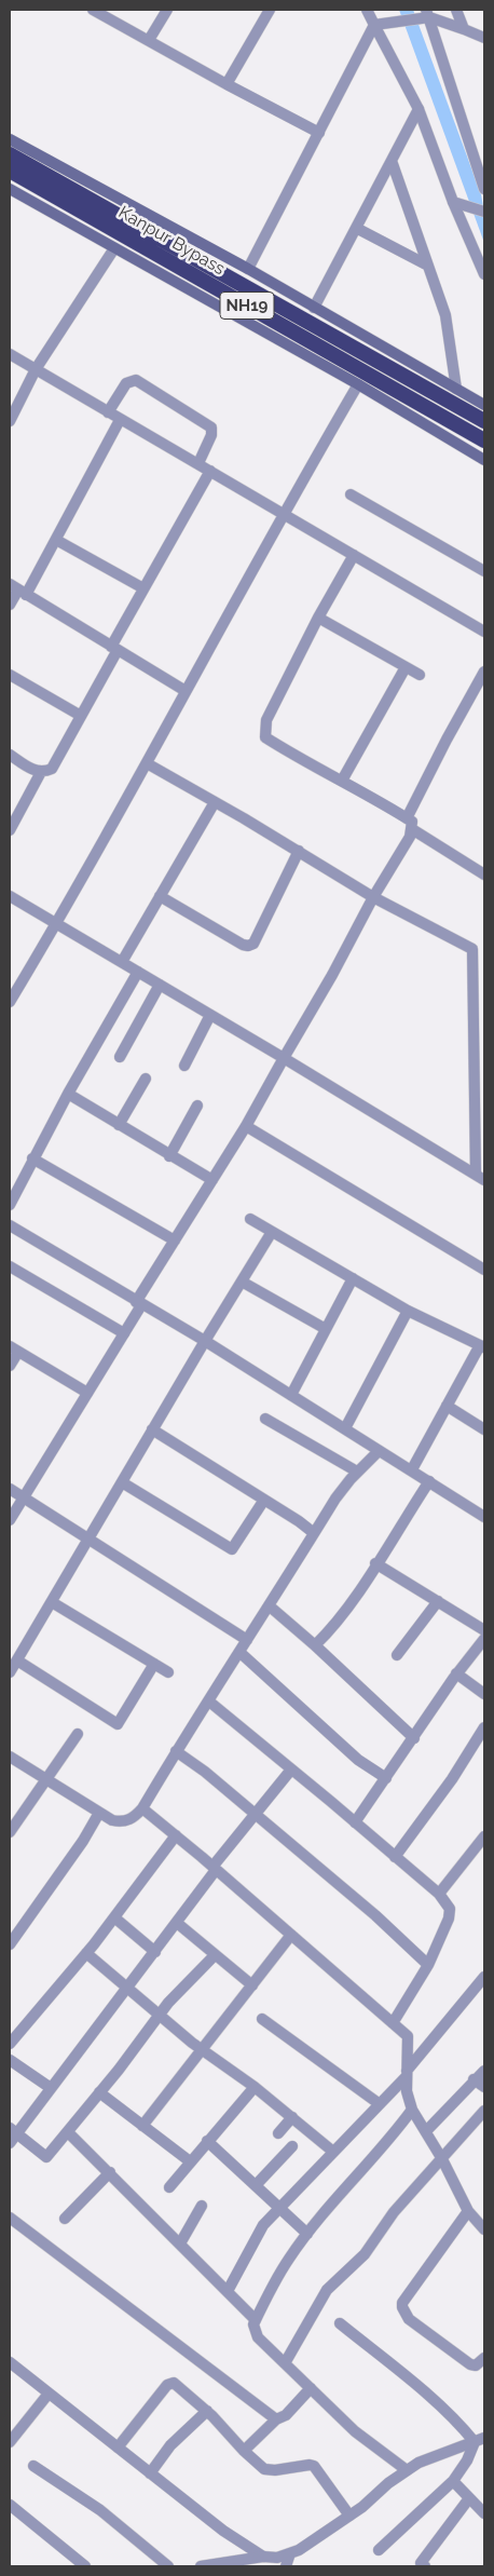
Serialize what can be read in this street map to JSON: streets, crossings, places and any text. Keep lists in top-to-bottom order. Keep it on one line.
{"streets":{"highway":["Kanpur Bypass","NH19"]}}
